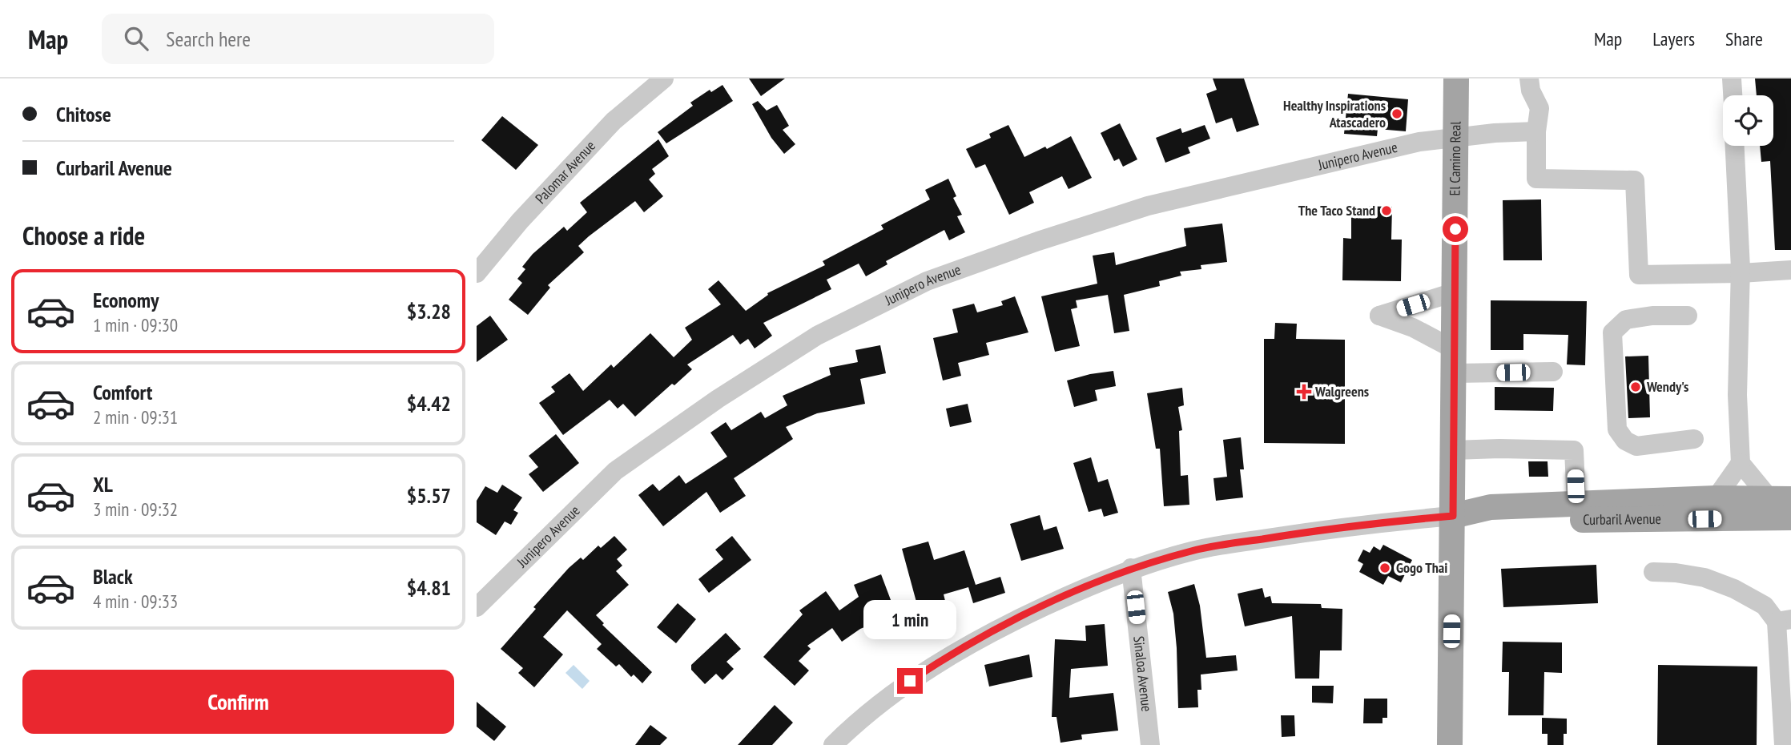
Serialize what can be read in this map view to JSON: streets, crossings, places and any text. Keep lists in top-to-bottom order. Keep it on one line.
{"streets":{"main road":["El Camino Real","Curbaril Avenue"],"street":["Junipero Avenue","Palomar Avenue","Sinaloa Avenue"]},"crossings":[["Junipero Avenue","El Camino Real"],["El Camino Real","Curbaril Avenue"],["Curbaril Avenue","Sinaloa Avenue"]],"places":{"other":["Healthy Inspirations Atascadero","The Taco Stand","Wendy's","Gogo Thai"],"health":["Walgreens"]},"page":{"header":"Map","search":"Search here","nav":["Map","Layers","Share"],"banner":["Chitose","Curbaril Avenue"],"heading":"Choose a ride","list":[{"name":"Economy","note":"1 min · 09:30","value":"$3.28"},{"name":"Comfort","note":"2 min · 09:31","value":"$4.42"},{"name":"XL","note":"3 min · 09:32","value":"$5.57"},{"name":"Black","note":"4 min · 09:33","value":"$4.81"}],"bubble":"1 min","buttons":"Confirm"}}
